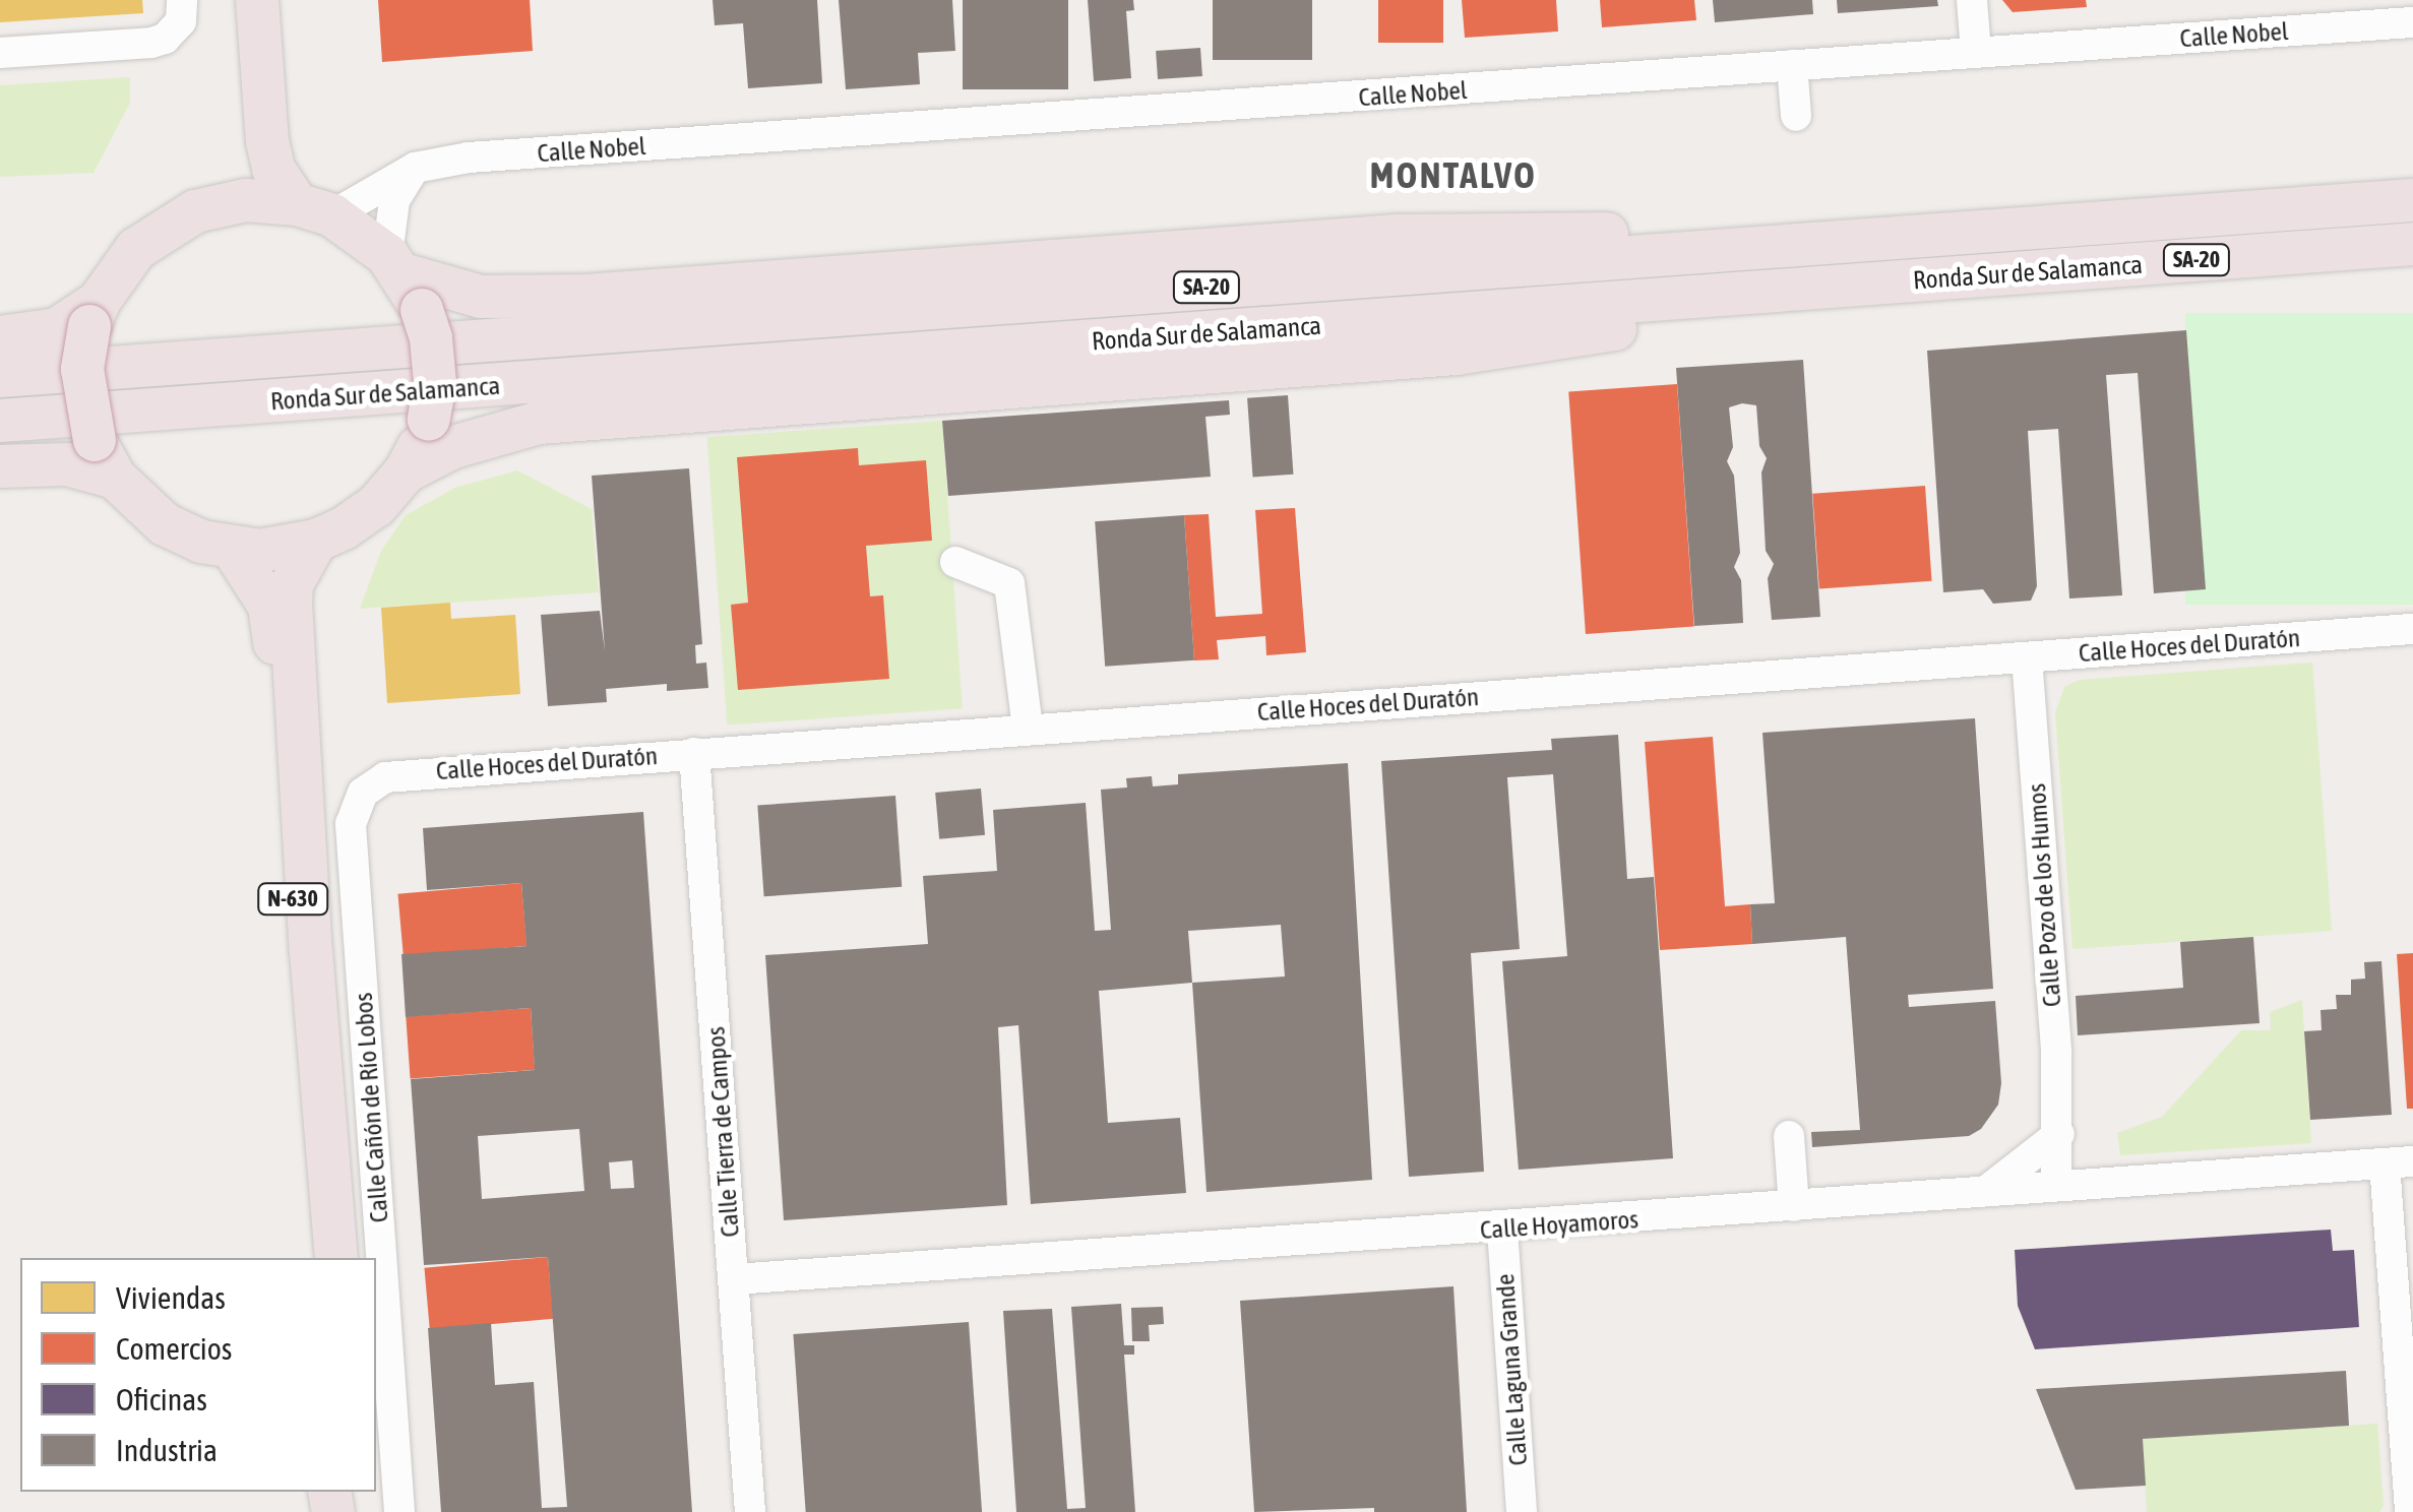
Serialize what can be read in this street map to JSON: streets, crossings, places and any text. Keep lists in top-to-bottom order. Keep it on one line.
{"streets":{"highway":["SA-20","Ronda Sur de Salamanca","N-630"],"street":["Calle Nobel","Calle Hoces del Duratón","Calle Pozo de los Humos","Calle Cañón de Río Lobos","Calle Tierra de Campos","Calle Hoyamoros","Calle Laguna Grande"]},"crossings":[["Calle Nobel","N-630"],["Calle Hoces del Duratón","Calle Pozo de los Humos"],["Calle Hoces del Duratón","Calle Cañón de Río Lobos"],["Calle Hoces del Duratón","Calle Tierra de Campos"],["Calle Pozo de los Humos","Calle Hoyamoros"],["Calle Tierra de Campos","Calle Hoyamoros"],["Calle Hoyamoros","Calle Laguna Grande"]],"districts":["MONTALVO"],"legend":["Viviendas","Comercios","Oficinas","Industria"]}
